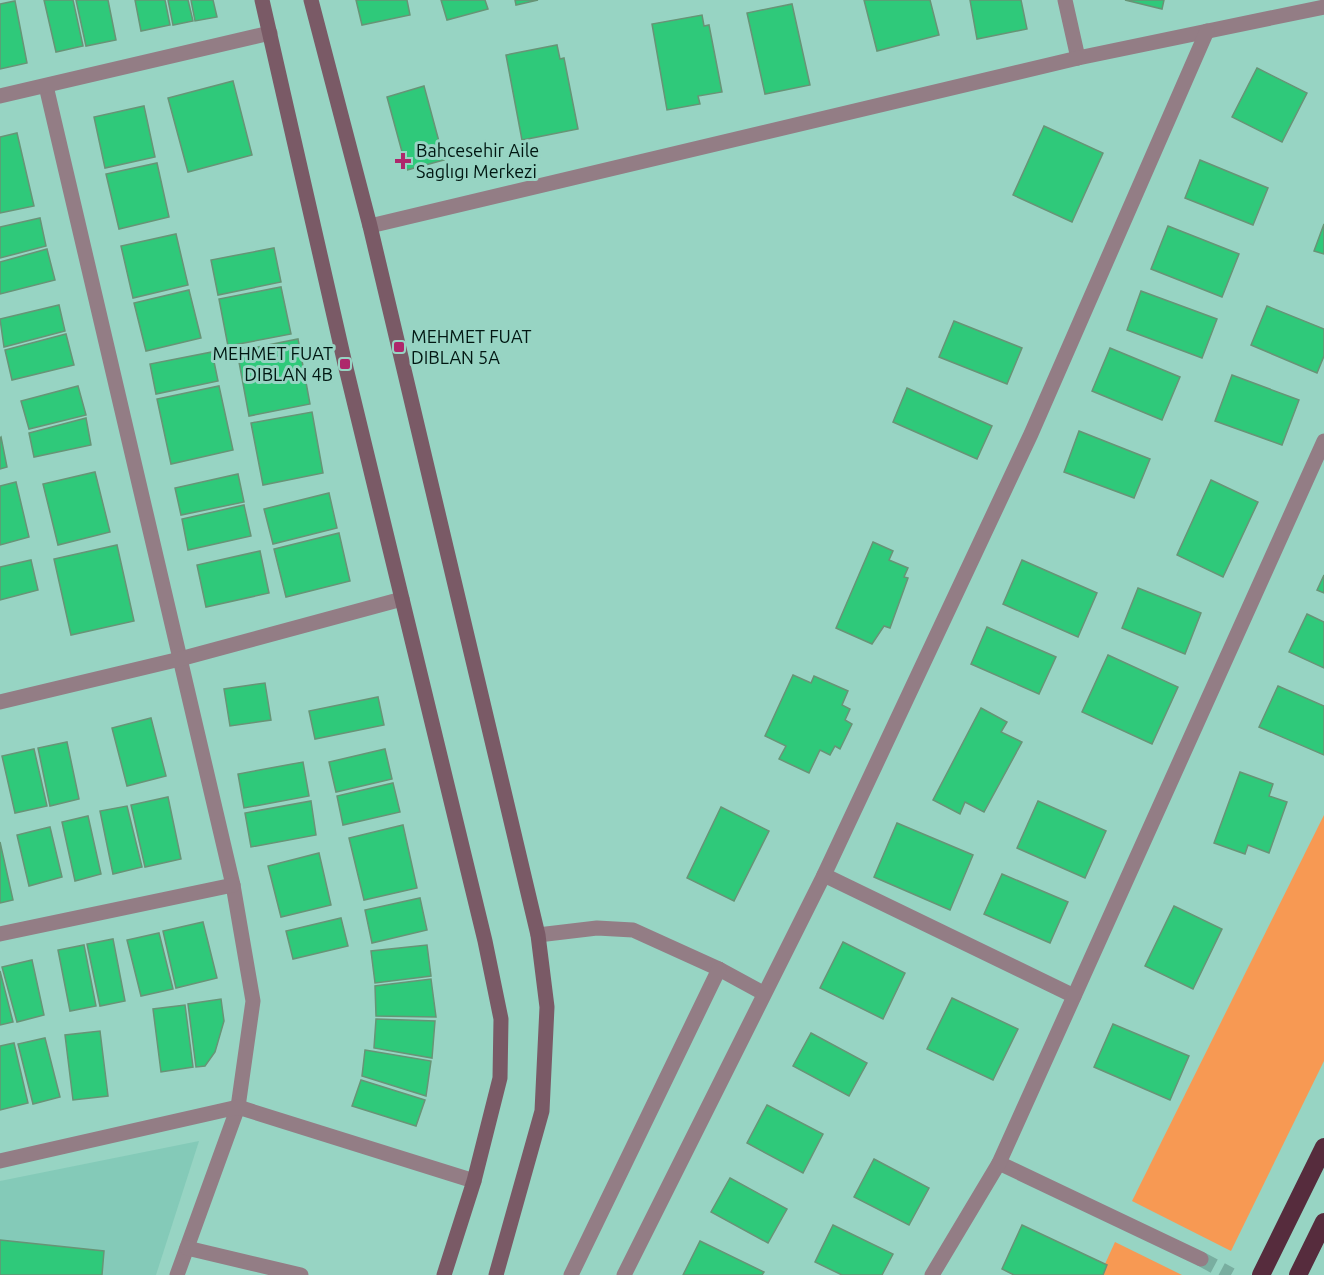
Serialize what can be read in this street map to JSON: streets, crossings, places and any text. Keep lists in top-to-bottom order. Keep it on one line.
{"places":{"health":["Bahcesehir Aile Saglıgı Merkezi"],"transit":["MEHMET FUAT DIBLAN 5A","MEHMET FUAT DIBLAN 4B"]}}
